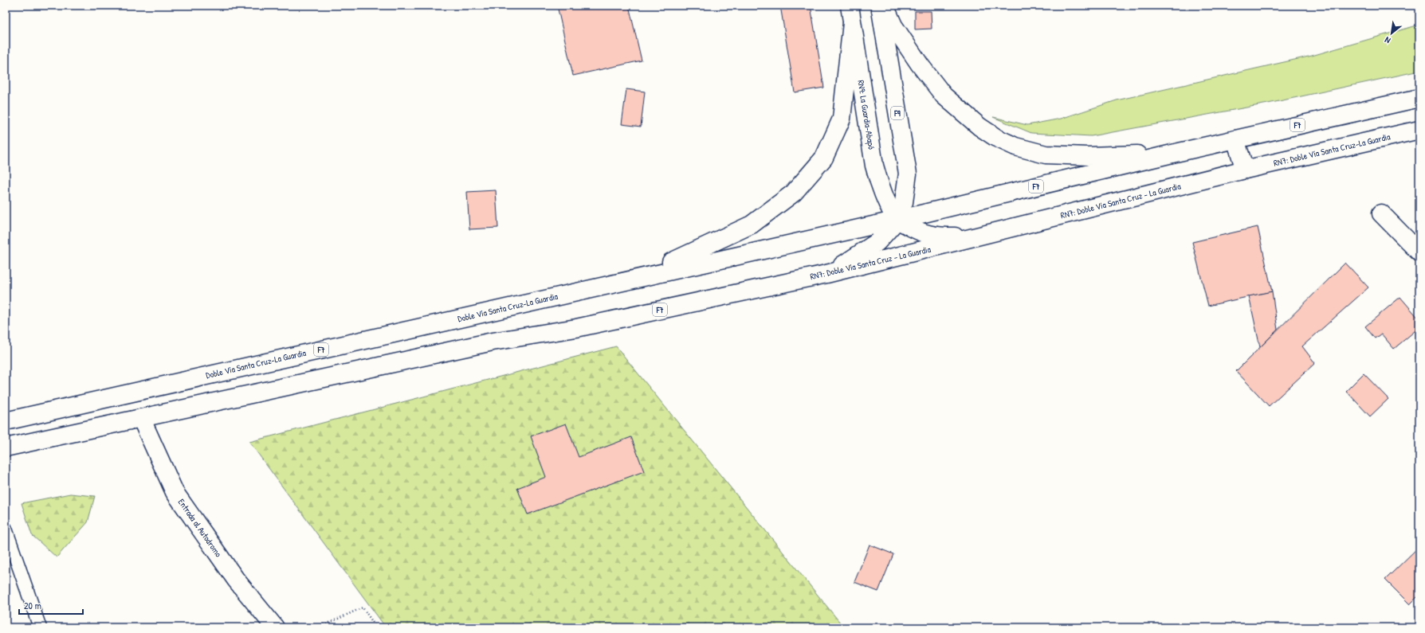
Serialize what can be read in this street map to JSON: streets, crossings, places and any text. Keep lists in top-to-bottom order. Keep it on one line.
{"streets":{"main road":["F9","RN9: La Guardia-Abapó","F7","RN7: Doble Vía Santa Cruz-La Guardia","RN7: Doble Vía Santa Cruz - La Guardia","Doble Vía Santa Cruz-La Guardia","Entrada al Autodromo"]},"crossings":[["F9","RN9: La Guardia-Abapó"],["F9","F7"],["F9","RN7: Doble Vía Santa Cruz - La Guardia"],["RN9: La Guardia-Abapó","F7"],["F7","RN7: Doble Vía Santa Cruz - La Guardia"],["F7","Doble Vía Santa Cruz-La Guardia"],["F7","Entrada al Autodromo"],["RN7: Doble Vía Santa Cruz-La Guardia","RN7: Doble Vía Santa Cruz - La Guardia"],["RN7: Doble Vía Santa Cruz - La Guardia","Entrada al Autodromo"]],"scale_bar":"20 m","north":"bottom left"}
